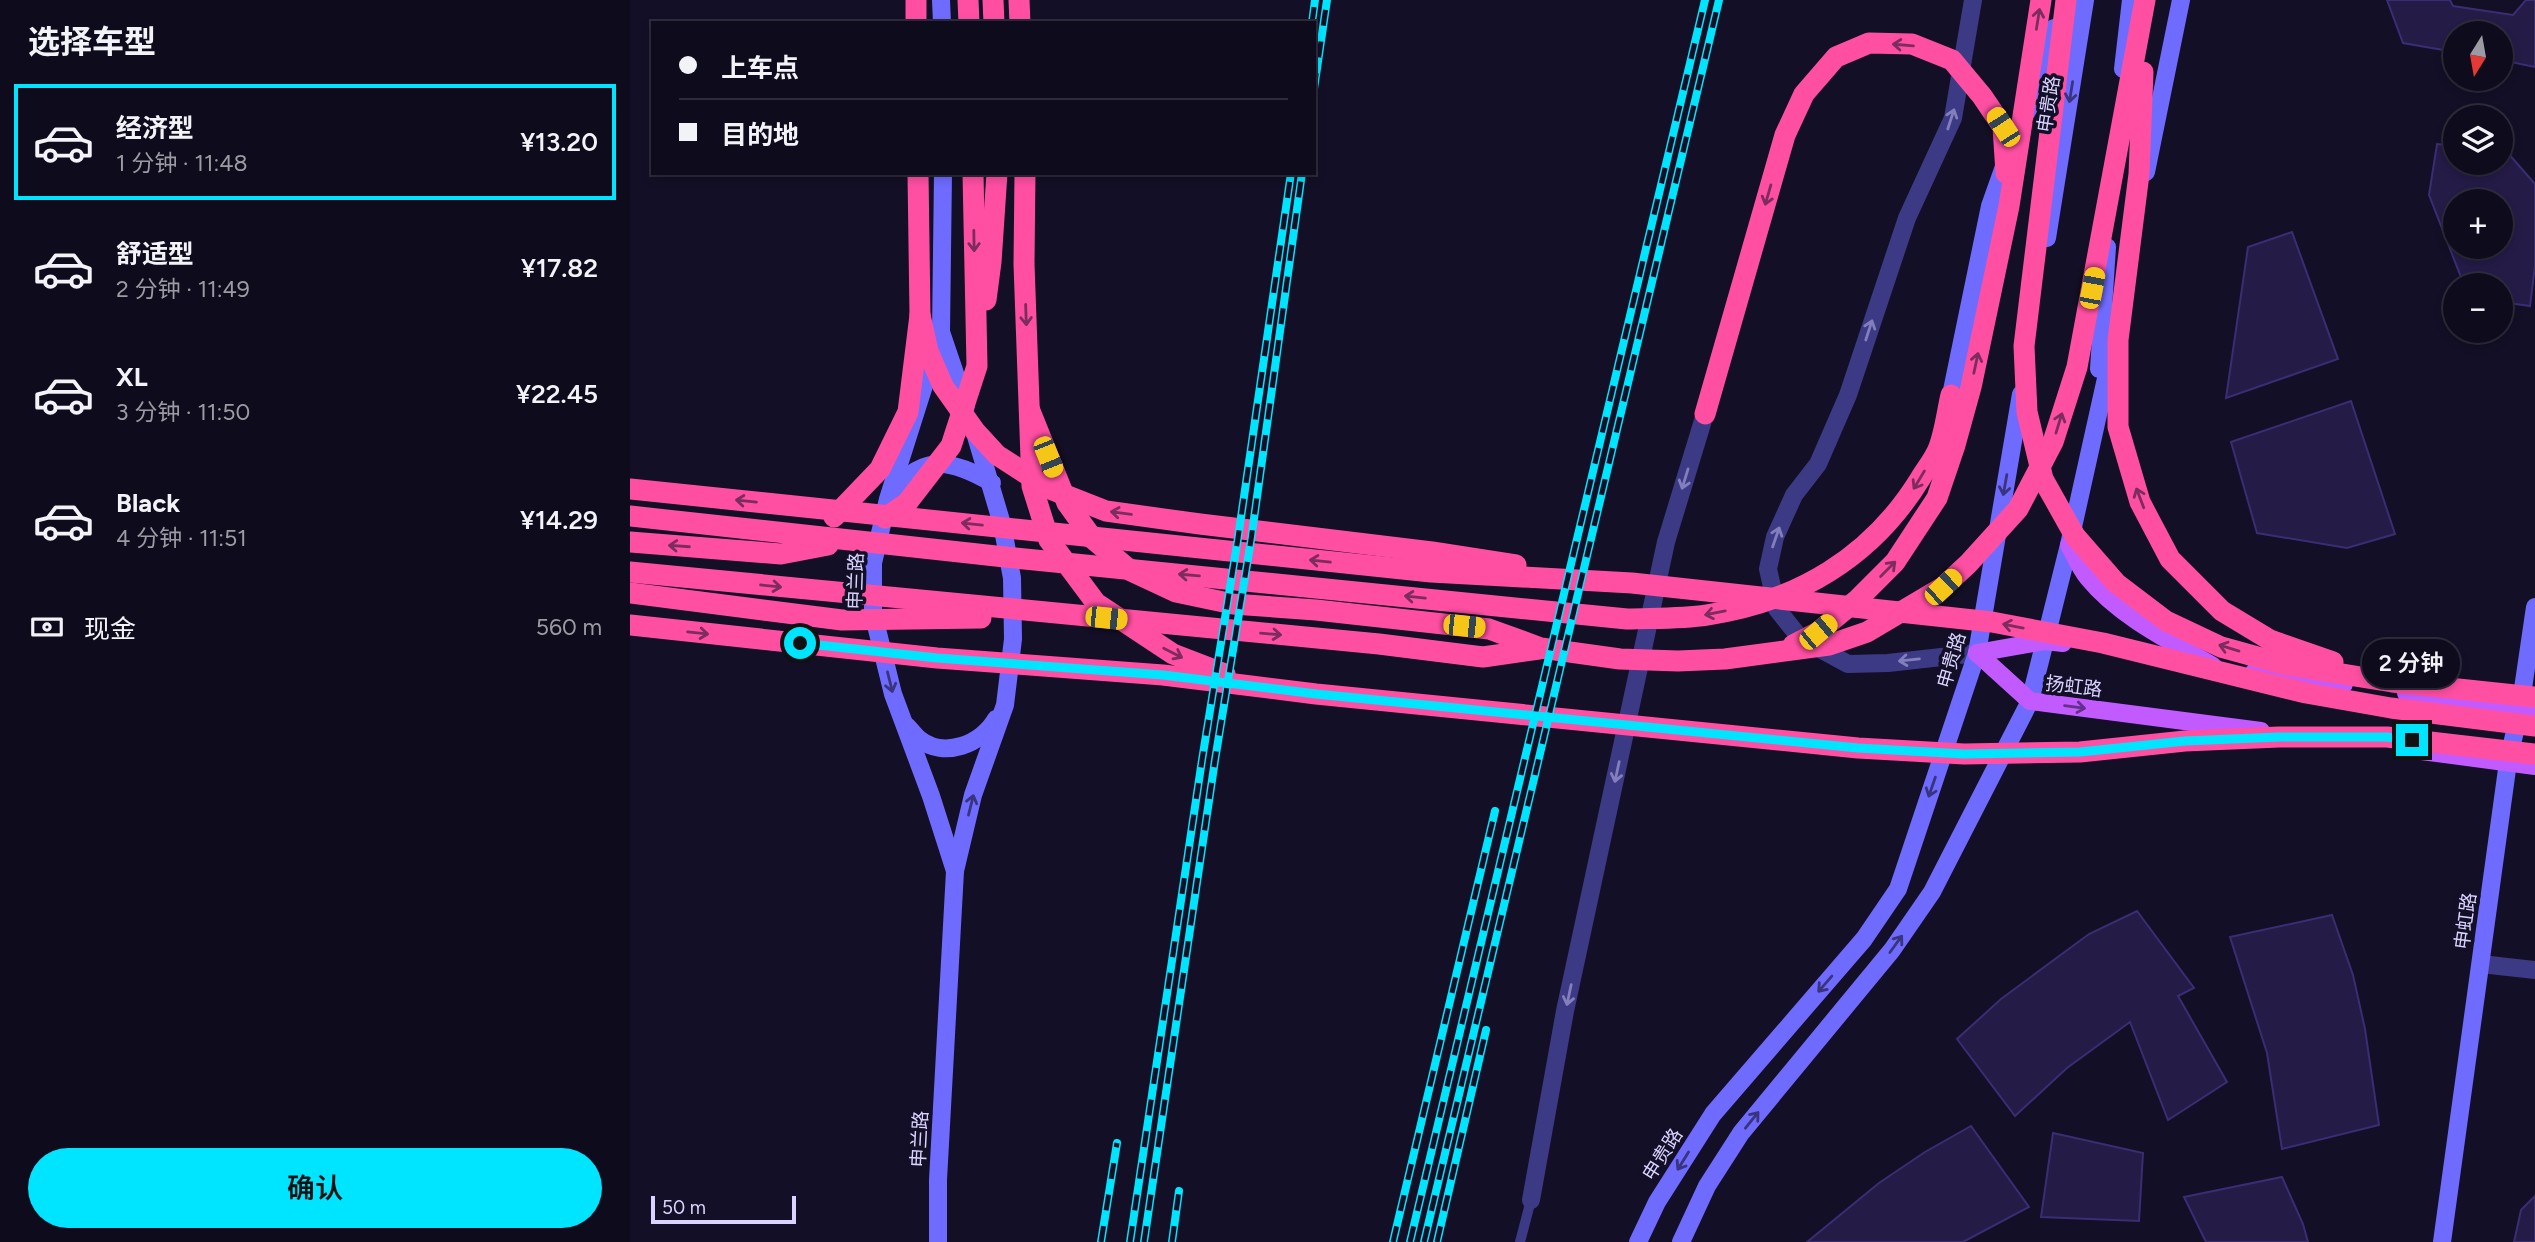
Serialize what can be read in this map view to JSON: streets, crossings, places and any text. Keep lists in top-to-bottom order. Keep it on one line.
{"streets":{"main road":["申贵路","申兰路","扬虹路","申虹路"]},"crossings":[["申贵路","扬虹路"],["扬虹路","申虹路"]],"scale_bar":"50 m","north":"bottom","page":{"heading":"选择车型","map_buttons":["+","−"],"banner":["上车点","目的地"],"list":[{"name":"经济型","note":"1 分钟 · 11:48","value":"¥13.20"},{"name":"舒适型","note":"2 分钟 · 11:49","value":"¥17.82"},{"name":"XL","note":"3 分钟 · 11:50","value":"¥22.45"},{"name":"Black","note":"4 分钟 · 11:51","value":"¥14.29"}],"pay":["现金","560 m"],"bubble":"2 分钟","buttons":"确认","scale":"50 m"}}
